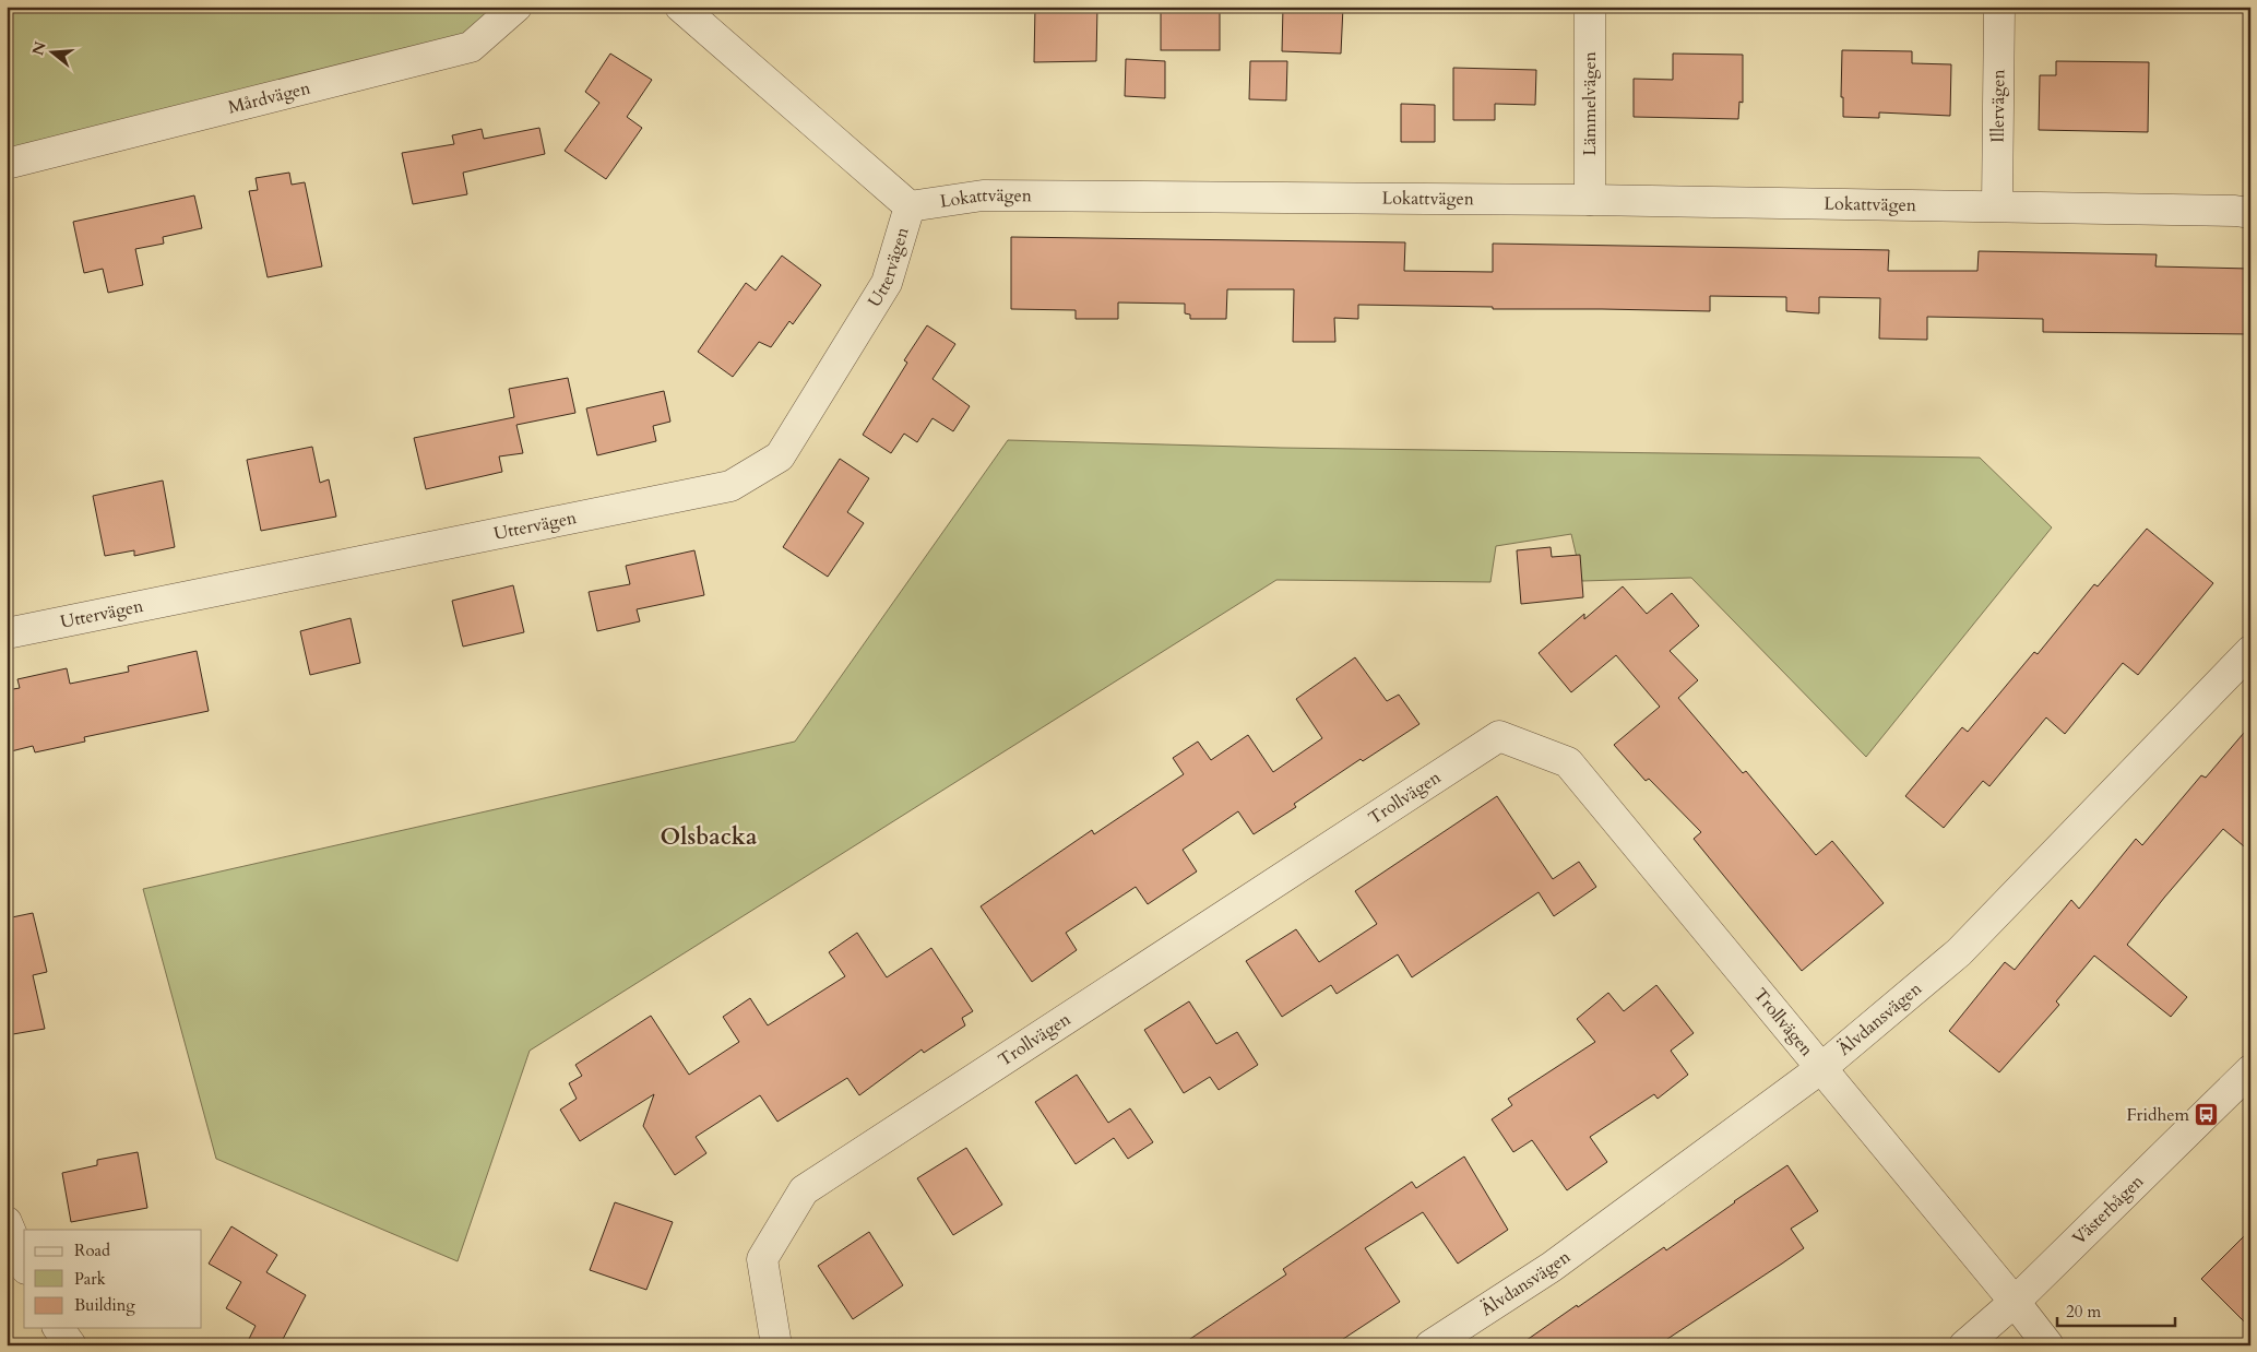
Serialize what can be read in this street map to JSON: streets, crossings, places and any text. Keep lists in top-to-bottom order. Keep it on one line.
{"streets":{"street":["Mårdvägen","Lämmelvägen","Illervägen","Lokattvägen","Uttervägen","Trollvägen","Älvdansvägen","Västerbågen"]},"crossings":[["Lämmelvägen","Lokattvägen"],["Illervägen","Lokattvägen"],["Lokattvägen","Uttervägen"],["Trollvägen","Älvdansvägen"],["Trollvägen","Västerbågen"]],"districts":["Olsbacka"],"places":{"bus stop":["Fridhem"]},"legend":["Road","Park","Building"],"scale_bar":"20 m","north":"left"}
